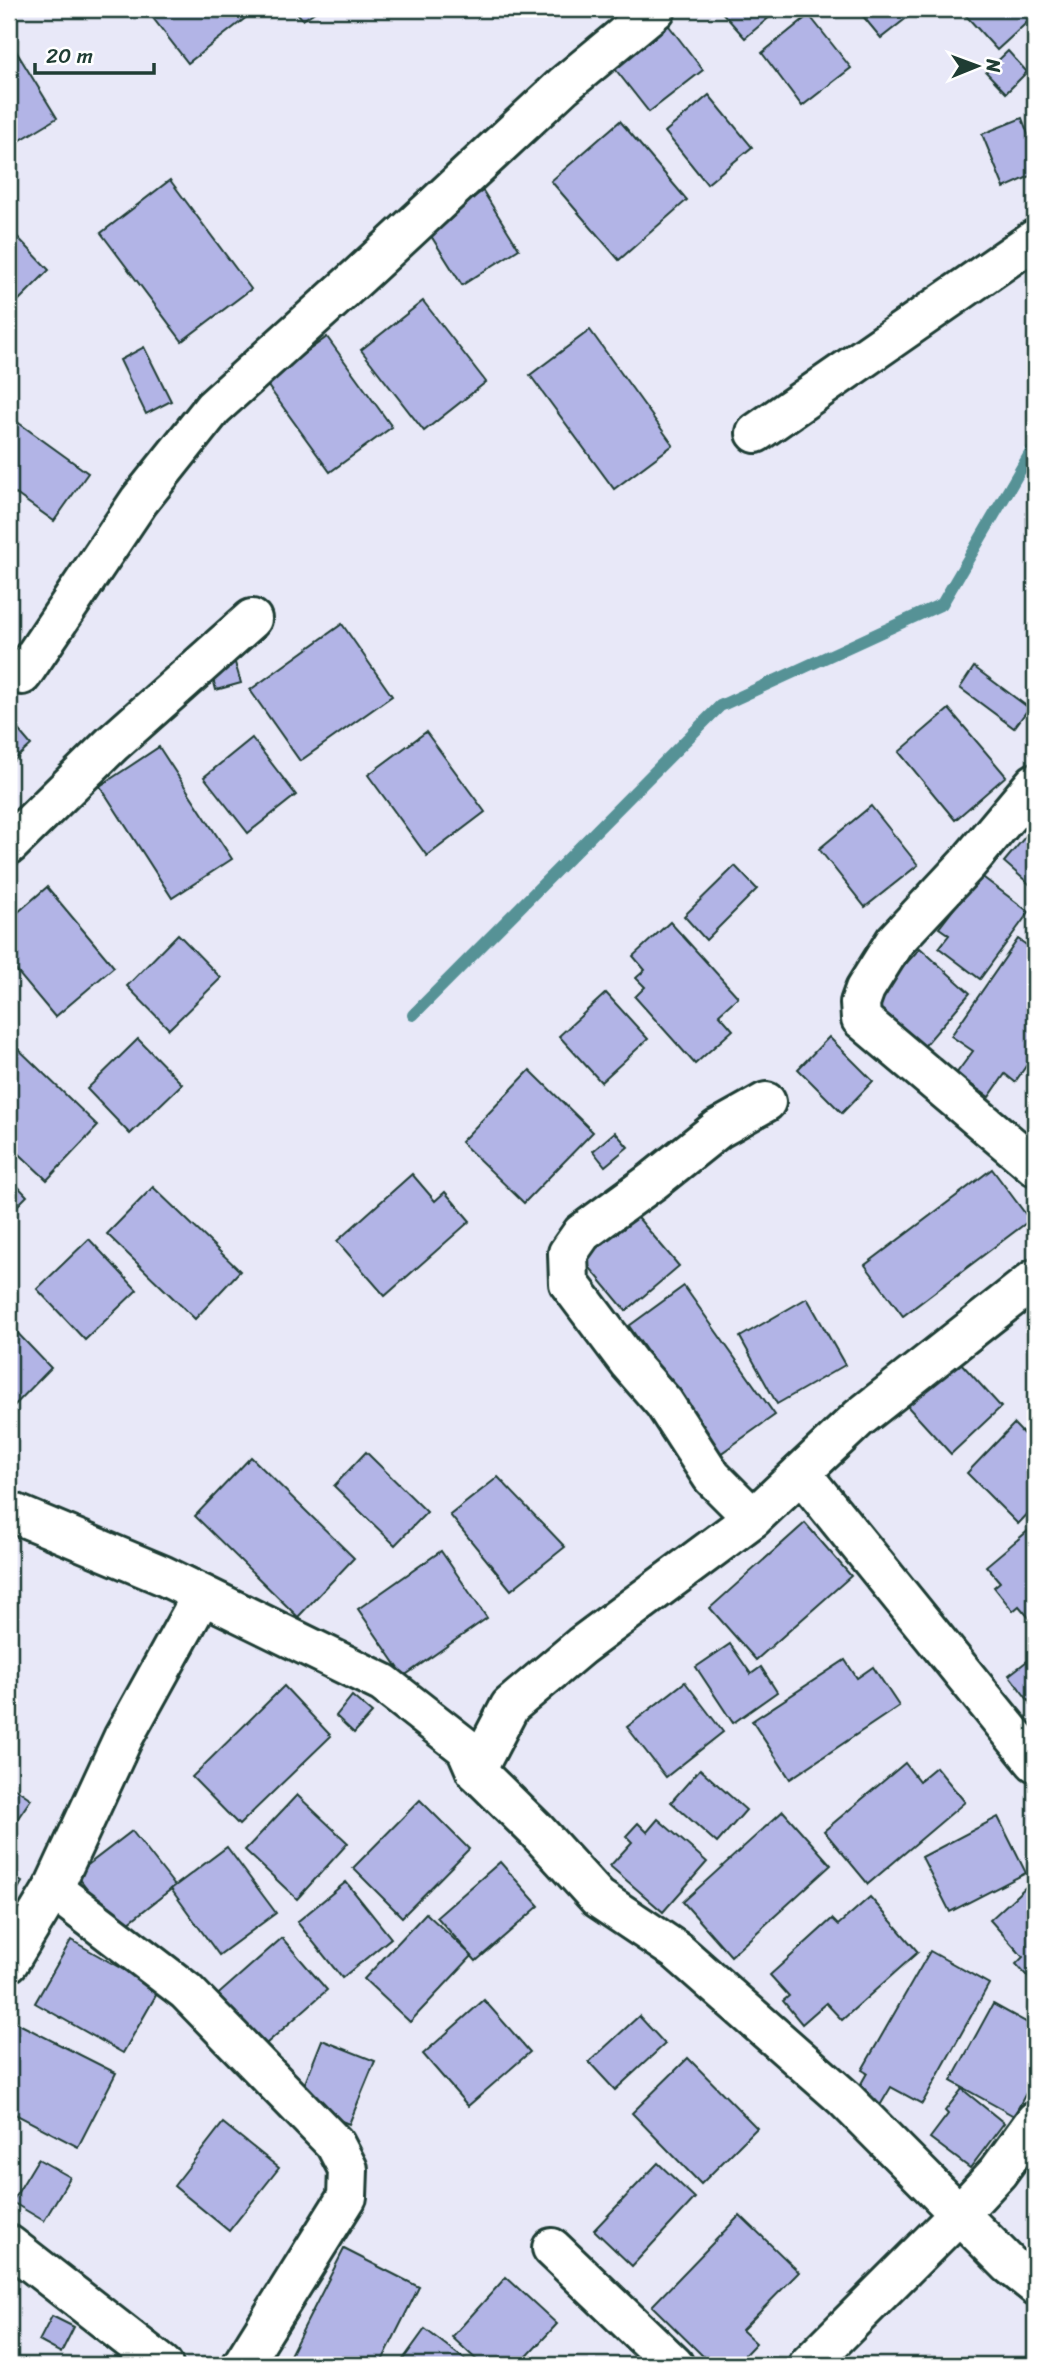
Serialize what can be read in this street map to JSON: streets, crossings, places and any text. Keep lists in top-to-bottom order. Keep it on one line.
{"scale_bar":"20 m","north":"right"}
